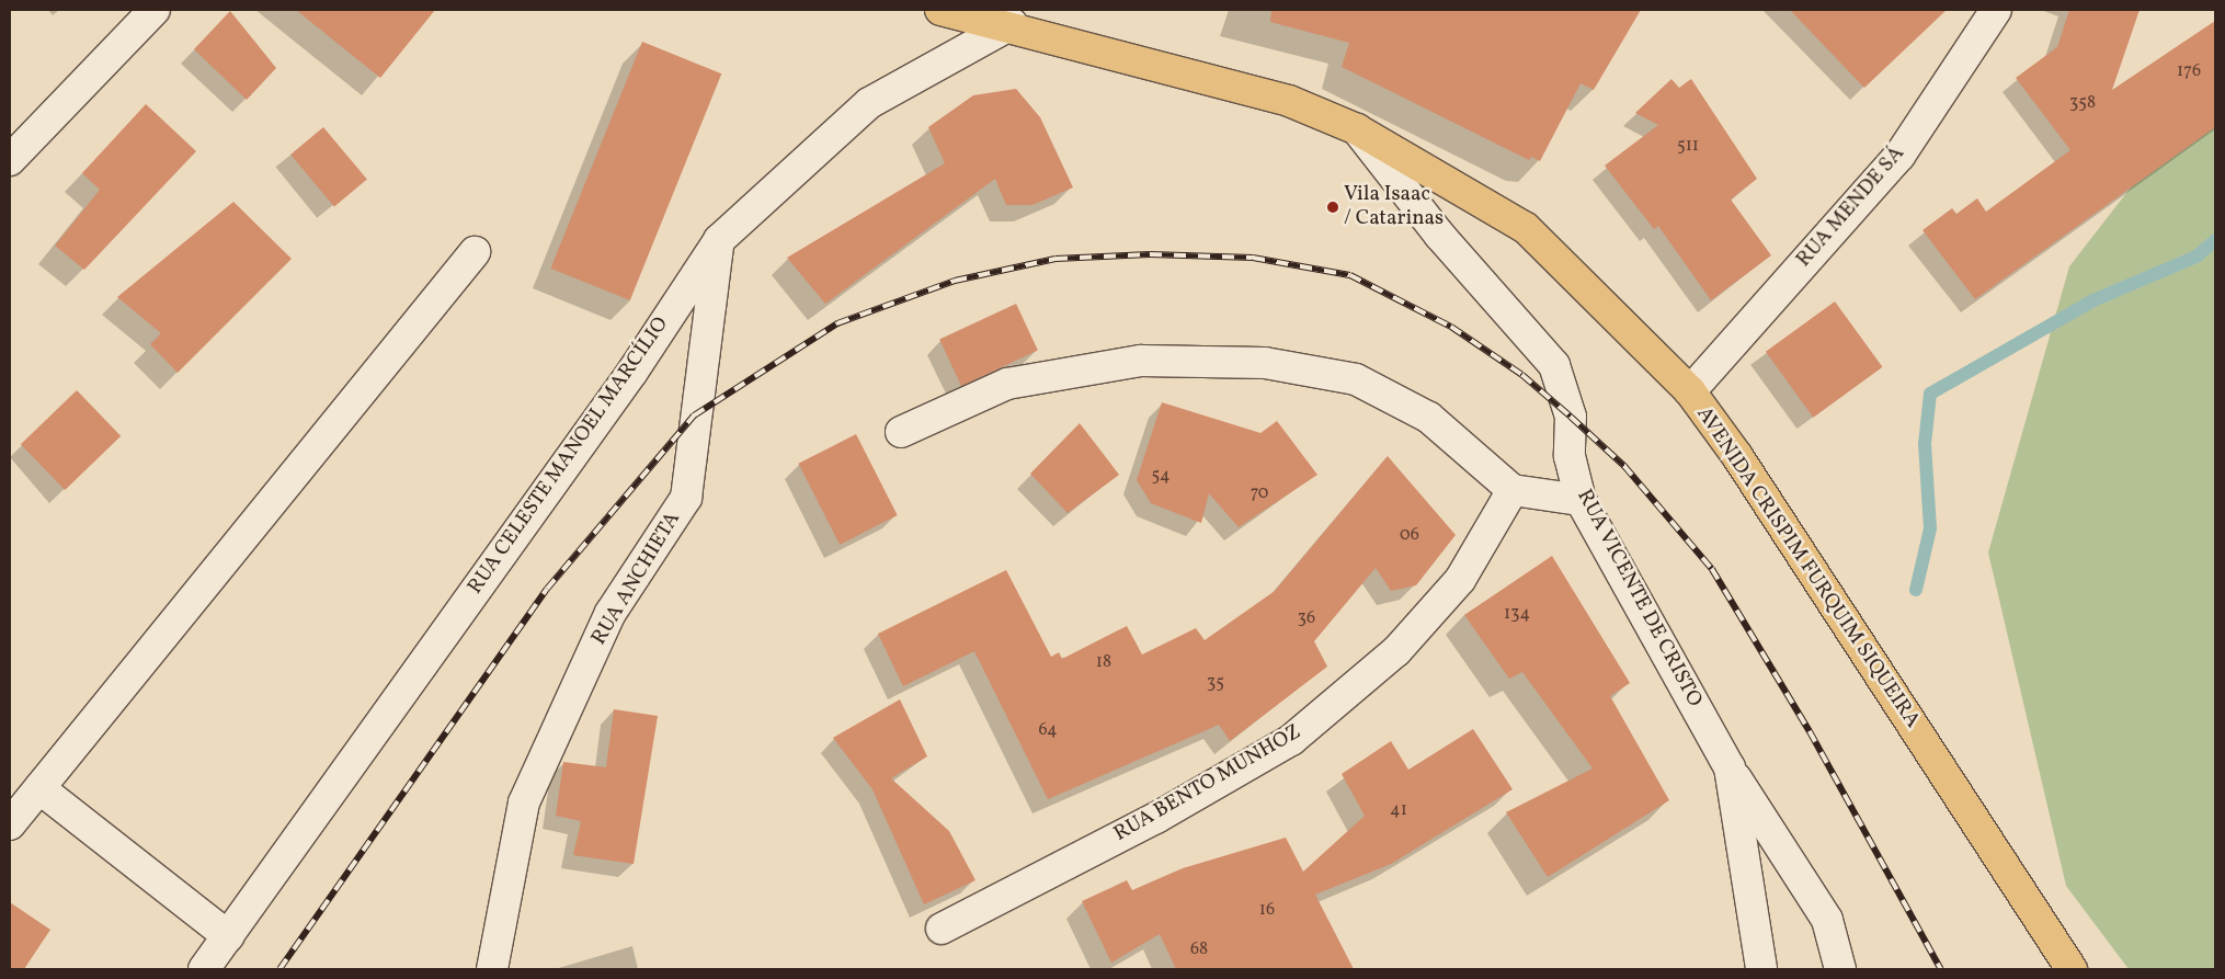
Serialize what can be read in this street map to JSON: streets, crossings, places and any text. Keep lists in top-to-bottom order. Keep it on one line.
{"streets":{"main road":["AVENIDA CRISPIM FURQUIM SIQUEIRA"],"street":["RUA MENDE SÁ","RUA CELESTE MANOEL MARCÍLIO","RUA ANCHIETA","RUA VICENTE DE CRISTO","RUA BENTO MUNHOZ"]},"crossings":[["RUA MENDE SÁ","AVENIDA CRISPIM FURQUIM SIQUEIRA"],["RUA CELESTE MANOEL MARCÍLIO","AVENIDA CRISPIM FURQUIM SIQUEIRA"],["RUA CELESTE MANOEL MARCÍLIO","RUA ANCHIETA"],["AVENIDA CRISPIM FURQUIM SIQUEIRA","RUA VICENTE DE CRISTO"]],"places":["Vila Isaac / Catarinas"],"house_numbers":["176","358","511","54","70","06","134","36","18","35","64","41","16","68"]}
